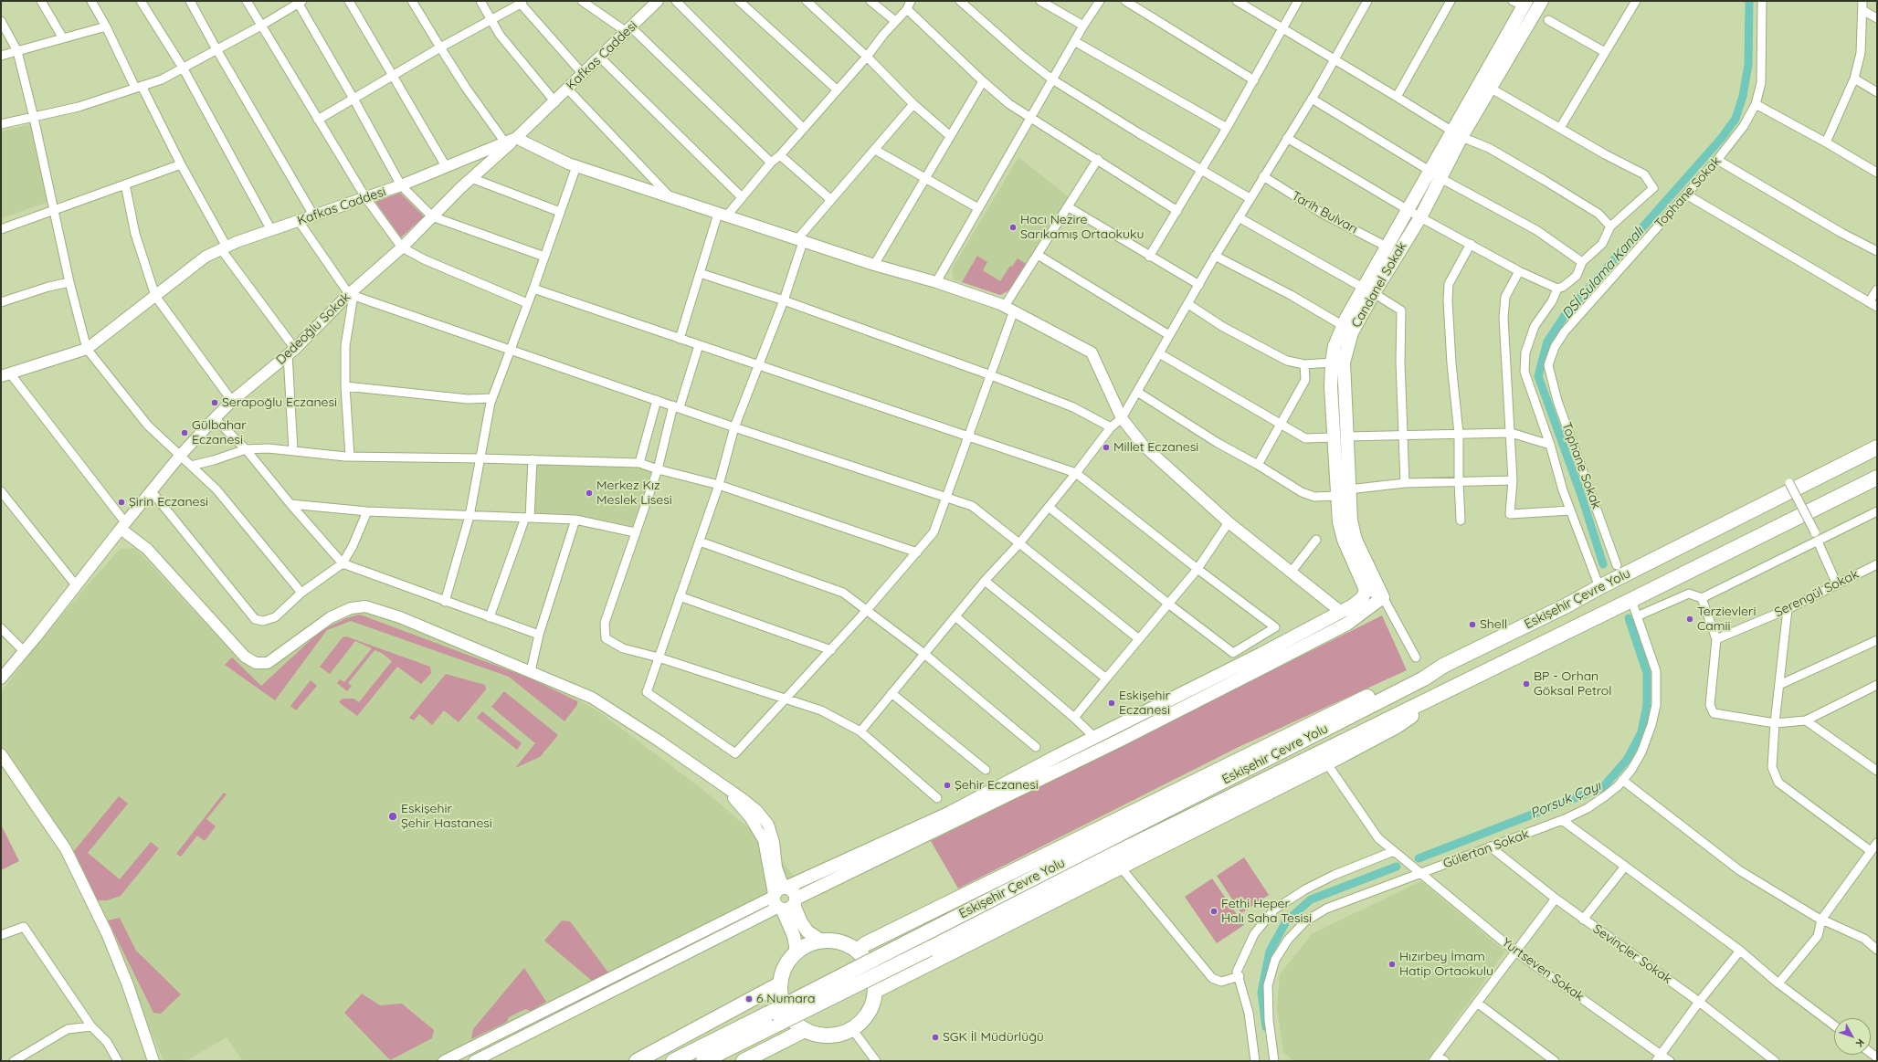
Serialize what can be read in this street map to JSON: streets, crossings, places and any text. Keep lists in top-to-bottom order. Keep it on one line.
{"streets":{"highway":["Eskişehir Çevre Yolu"],"main road":["Candanel Sokak"],"street":["Kafkas Caddesi","Tophane Sokak","Tarih Bulvarı","Dedeoğlu Sokak","Serengül Sokak","Gülertan Sokak","Sevinçler Sokak","Yurtseven Sokak"]},"crossings":[["Kafkas Caddesi","Dedeoğlu Sokak"],["Eskişehir Çevre Yolu","Gülertan Sokak"],["Gülertan Sokak","Sevinçler Sokak"],["Gülertan Sokak","Yurtseven Sokak"]],"water":["DSİ Sulama Kanalı","Porsuk Çayı"],"places":["Hacı Nezire Sarıkamış Ortaokuku","Serapoğlu Eczanesi","Gülbahar Eczanesi","Millet Eczanesi","Merkez Kız Meslek Lisesi","Şirin Eczanesi","Terzievleri Camii","Shell","BP - Orhan Göksal Petrol","Eskişehir Eczanesi","Şehir Eczanesi","Eskişehir Şehir Hastanesi","Fethi Heper Halı Saha Tesisi","Hızırbey İmam Hatip Ortaokulu","6 Numara","SGK İl Müdürlüğü"],"north":"bottom right"}
